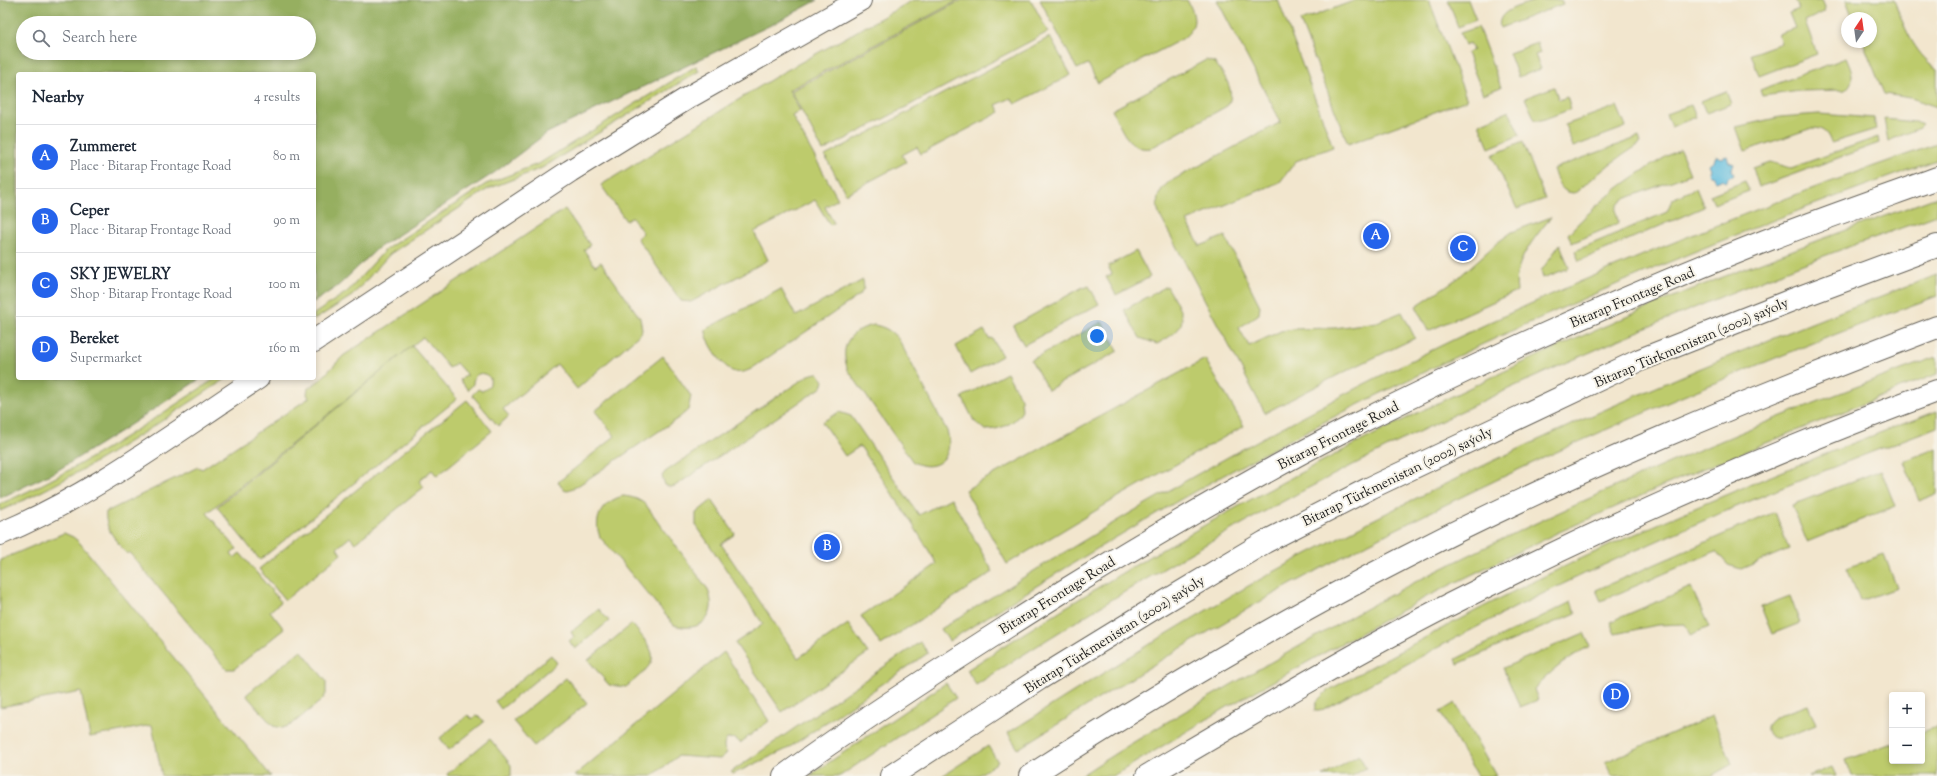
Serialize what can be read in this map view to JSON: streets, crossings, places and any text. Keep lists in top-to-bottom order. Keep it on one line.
{"streets":{"street":["Bitarap Frontage Road","Bitarap Türkmenistan (2002) şaýoly"]},"north":"top","page":{"search":"Search here","heading":["Nearby","4 results"],"list":[{"mark":"A","name":"Zummeret","note":"Place · Bitarap Frontage Road","value":"80 m"},{"mark":"B","name":"Ceper","note":"Place · Bitarap Frontage Road","value":"90 m"},{"mark":"C","name":"SKY JEWELRY","note":"Shop · Bitarap Frontage Road","value":"100 m"},{"mark":"D","name":"Bereket","note":"Supermarket","value":"160 m"}],"pins":["A","C","B","D"],"map_buttons":["+","−"]}}
